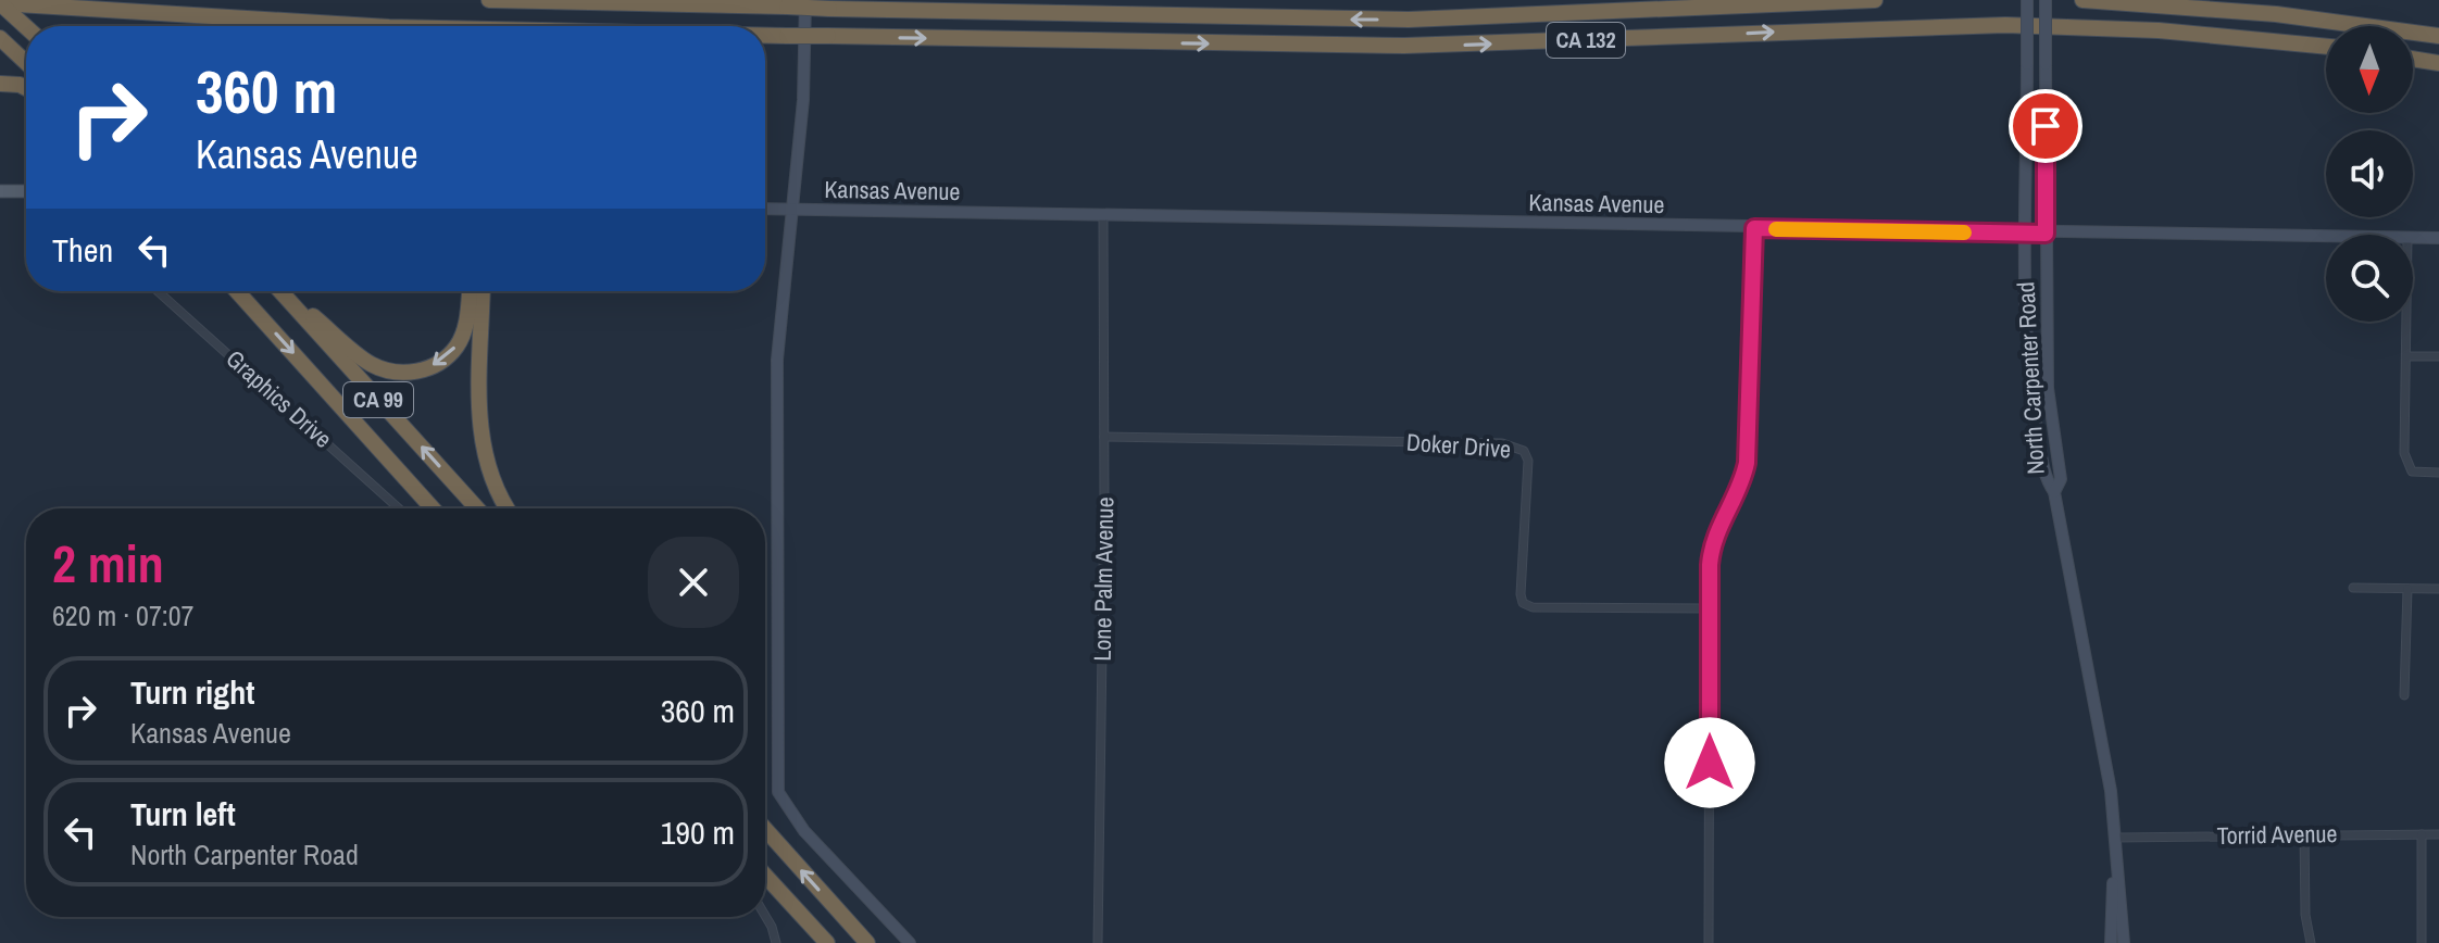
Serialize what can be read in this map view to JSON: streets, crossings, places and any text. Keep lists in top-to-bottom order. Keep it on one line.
{"streets":{"highway":["CA 132","CA 99"],"main road":["Kansas Avenue","North Carpenter Road"],"street":["Graphics Drive","Doker Drive","Lone Palm Avenue","Torrid Avenue"]},"crossings":[["Kansas Avenue","North Carpenter Road"],["Kansas Avenue","Lone Palm Avenue"],["North Carpenter Road","Torrid Avenue"],["Doker Drive","Lone Palm Avenue"]],"north":"bottom","page":{"turn":["360 m","Kansas Avenue"],"then":"Then","heading":["2 min","620 m · 07:07"],"list":[{"name":"Turn right","note":"Kansas Avenue","value":"360 m"},{"name":"Turn left","note":"North Carpenter Road","value":"190 m"}]}}
